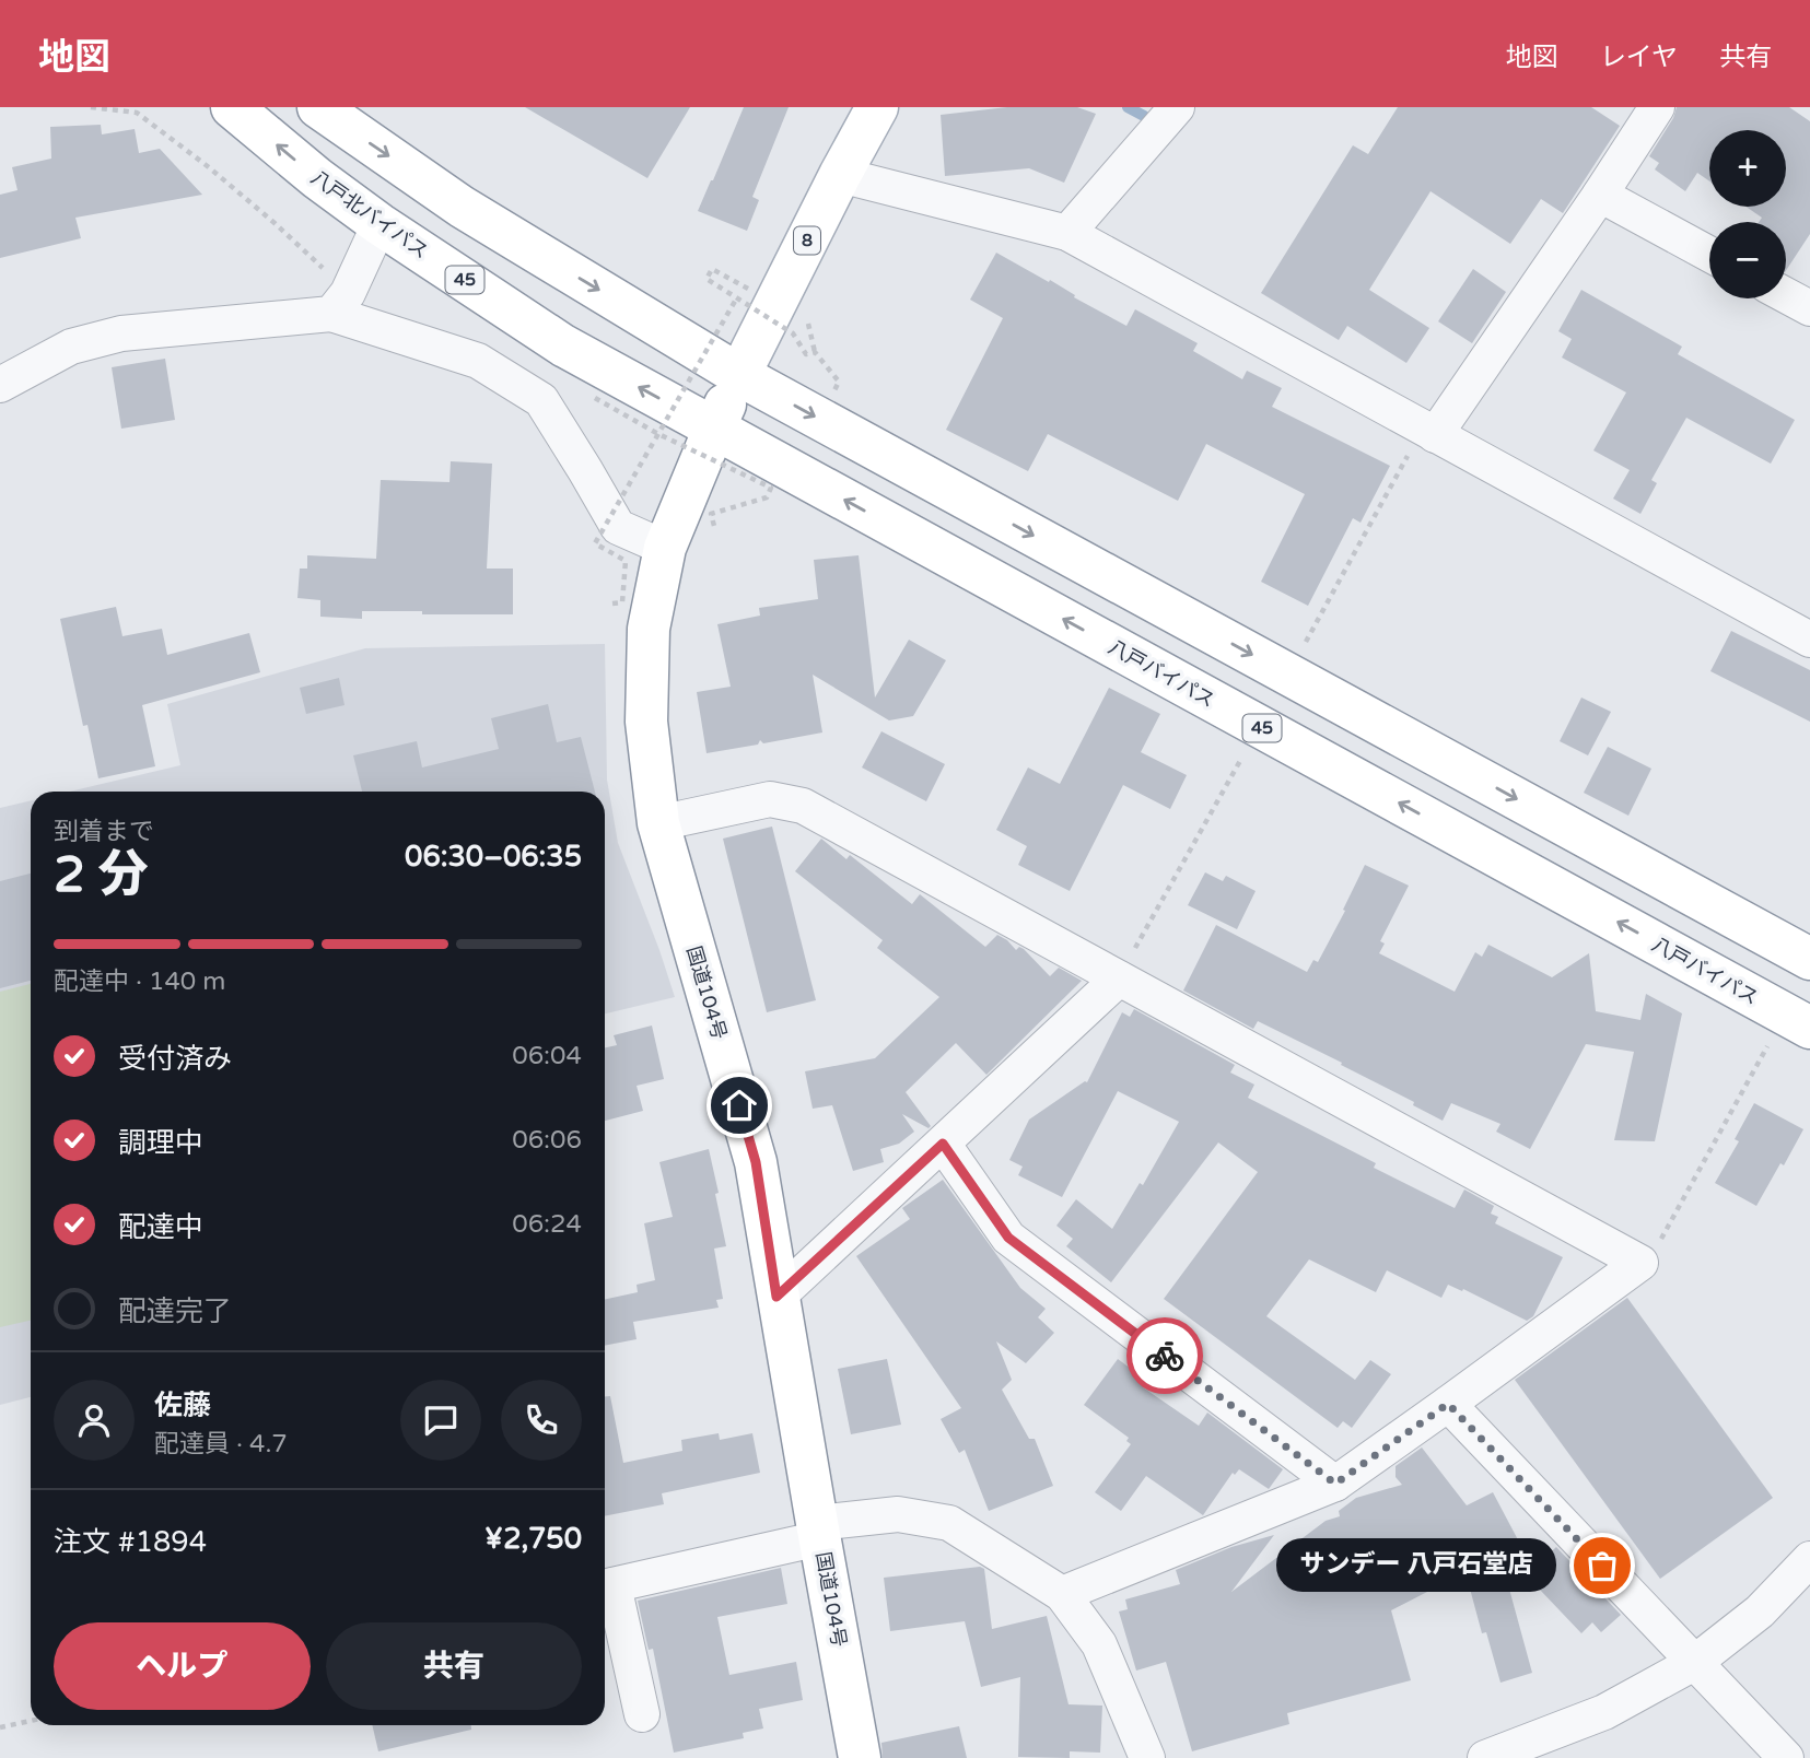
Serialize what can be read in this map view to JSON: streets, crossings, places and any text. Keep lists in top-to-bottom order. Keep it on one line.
{"streets":{"main road":["八戸北バイパス","8","45","八戸バイパス","国道104号"]},"crossings":[["八戸北バイパス","八戸バイパス"],["八戸北バイパス","国道104号"],["8","国道104号"],["八戸バイパス","国道104号"]],"places":["サンデー 八戸石堂店"],"page":{"header":"地図","nav":["地図","レイヤ","共有"],"map_buttons":["+","−"],"heading":["2 分","到着まで","06:30–06:35"],"panel":["佐藤","配達員 · 4.7","注文 #1894","¥2,750"],"bar":"配達中 · 140 m","list":[["受付済み","06:04"],["調理中","06:06"],["配達中","06:24"],"配達完了"],"bubble":"サンデー 八戸石堂店","buttons":["ヘルプ","共有"]}}
